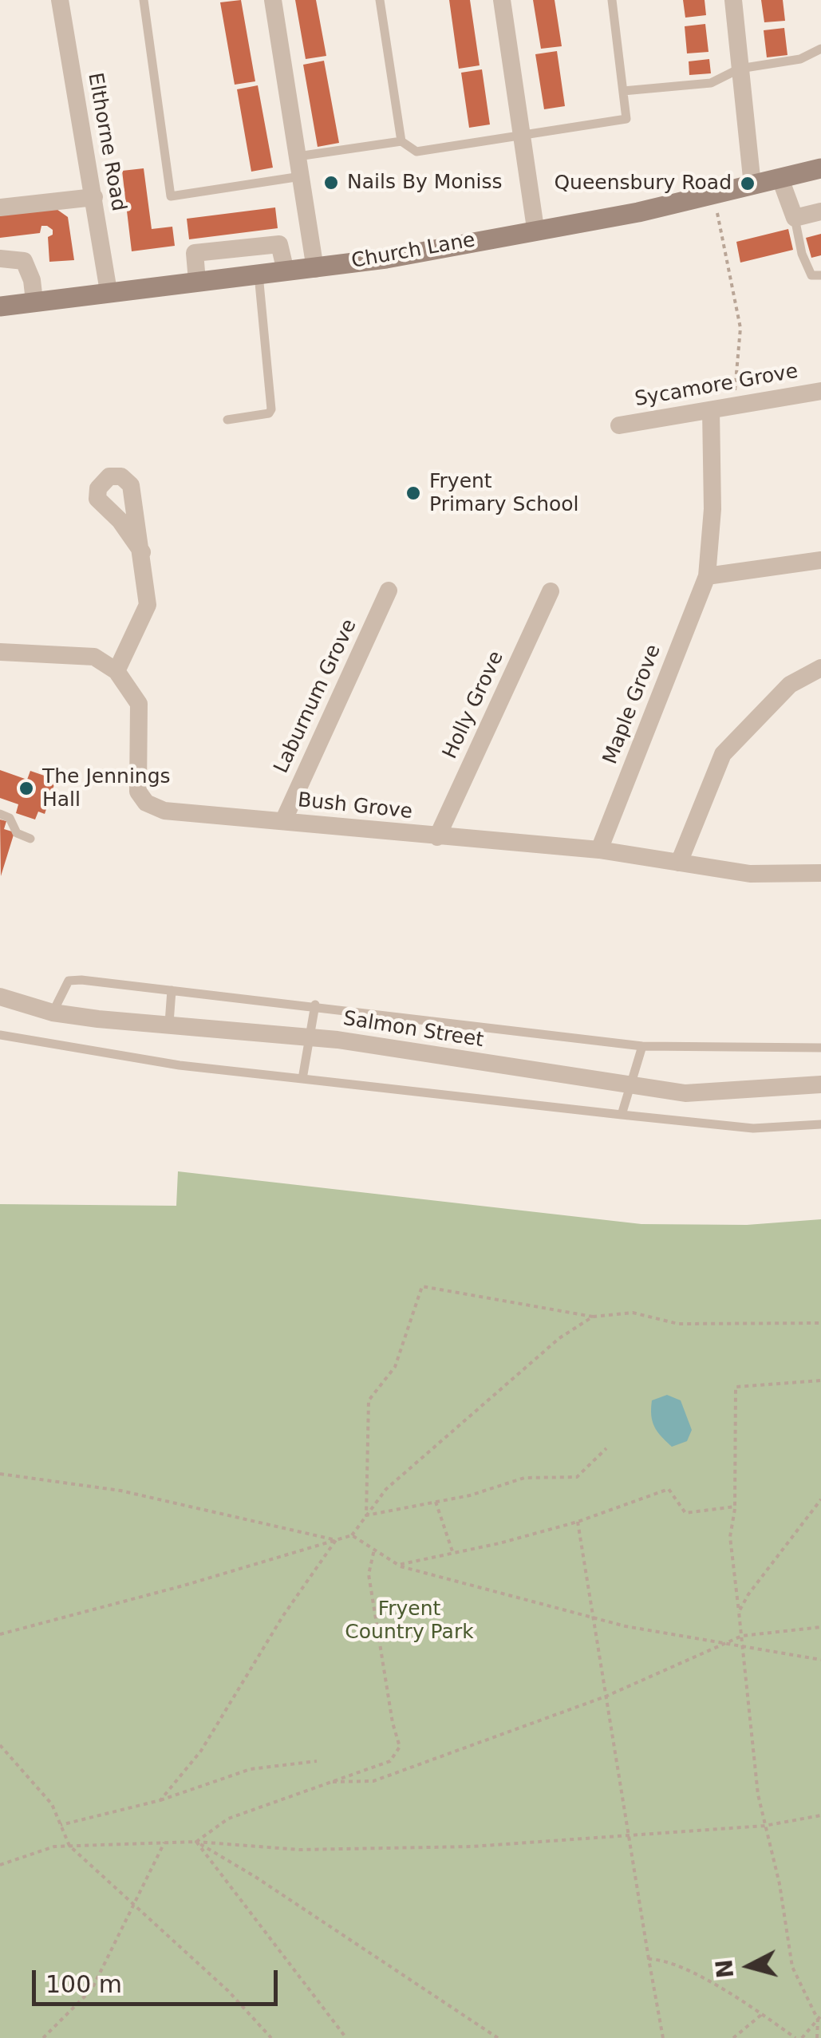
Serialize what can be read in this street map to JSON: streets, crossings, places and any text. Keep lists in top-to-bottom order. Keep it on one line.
{"streets":{"main road":["Church Lane"],"street":["Elthorne Road","Sycamore Grove","Laburnum Grove","Maple Grove","Holly Grove","Bush Grove","Salmon Street"]},"crossings":[["Elthorne Road","Church Lane"],["Sycamore Grove","Maple Grove"],["Laburnum Grove","Bush Grove"],["Maple Grove","Bush Grove"],["Holly Grove","Bush Grove"]],"parks":["Fryent Country Park"],"places":["Nails By Moniss","Queensbury Road","Fryent Primary School","The Jennings Hall"],"scale_bar":"100 m","north":"left"}
